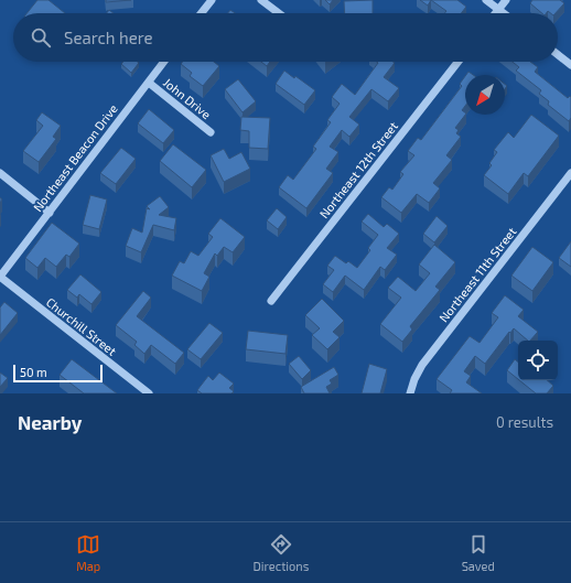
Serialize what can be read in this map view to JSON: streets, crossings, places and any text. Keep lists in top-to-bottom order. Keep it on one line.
{"streets":{"street":["John Drive","Northeast Beacon Drive","Northeast 12th Street","Northeast 11th Street","Churchill Street"]},"crossings":[["John Drive","Northeast Beacon Drive"],["Northeast Beacon Drive","Churchill Street"]],"scale_bar":"50 m","north":"bottom left","page":{"search":"Search here","scale":"50 m","heading":["Nearby","0 results"],"nav":["Map","Directions","Saved"]}}
